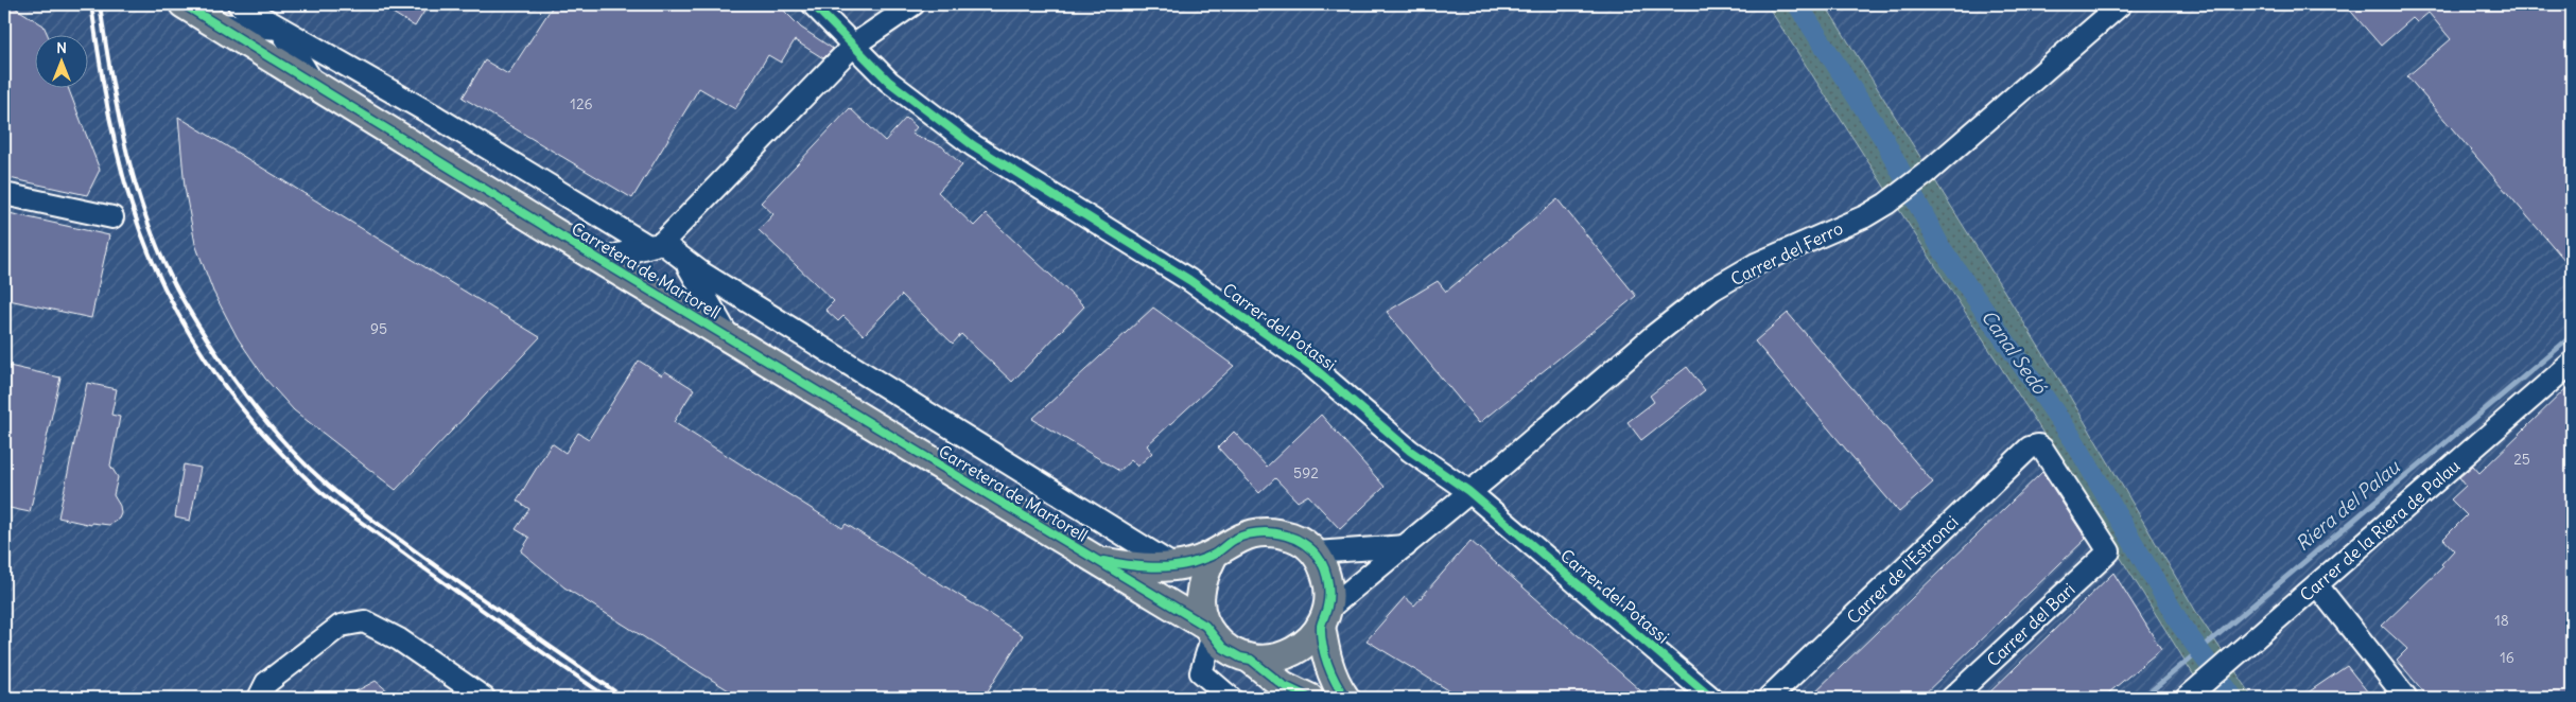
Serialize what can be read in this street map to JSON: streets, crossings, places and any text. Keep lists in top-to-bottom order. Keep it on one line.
{"streets":{"main road":["Carretera de Martorell"],"street":["Carrer del Ferro","Carrer del Potassi","Carrer de la Riera de Palau","Carrer de l'Estronci","Carrer del Bari"]},"crossings":[["Carrer del Ferro","Carretera de Martorell"],["Carrer del Ferro","Carrer del Potassi"],["Carrer de l'Estronci","Carrer del Bari"]],"water":["Canal Sedó","Riera del Palau"],"house_numbers":["126","95","25","592","18","16"],"north":"top"}
